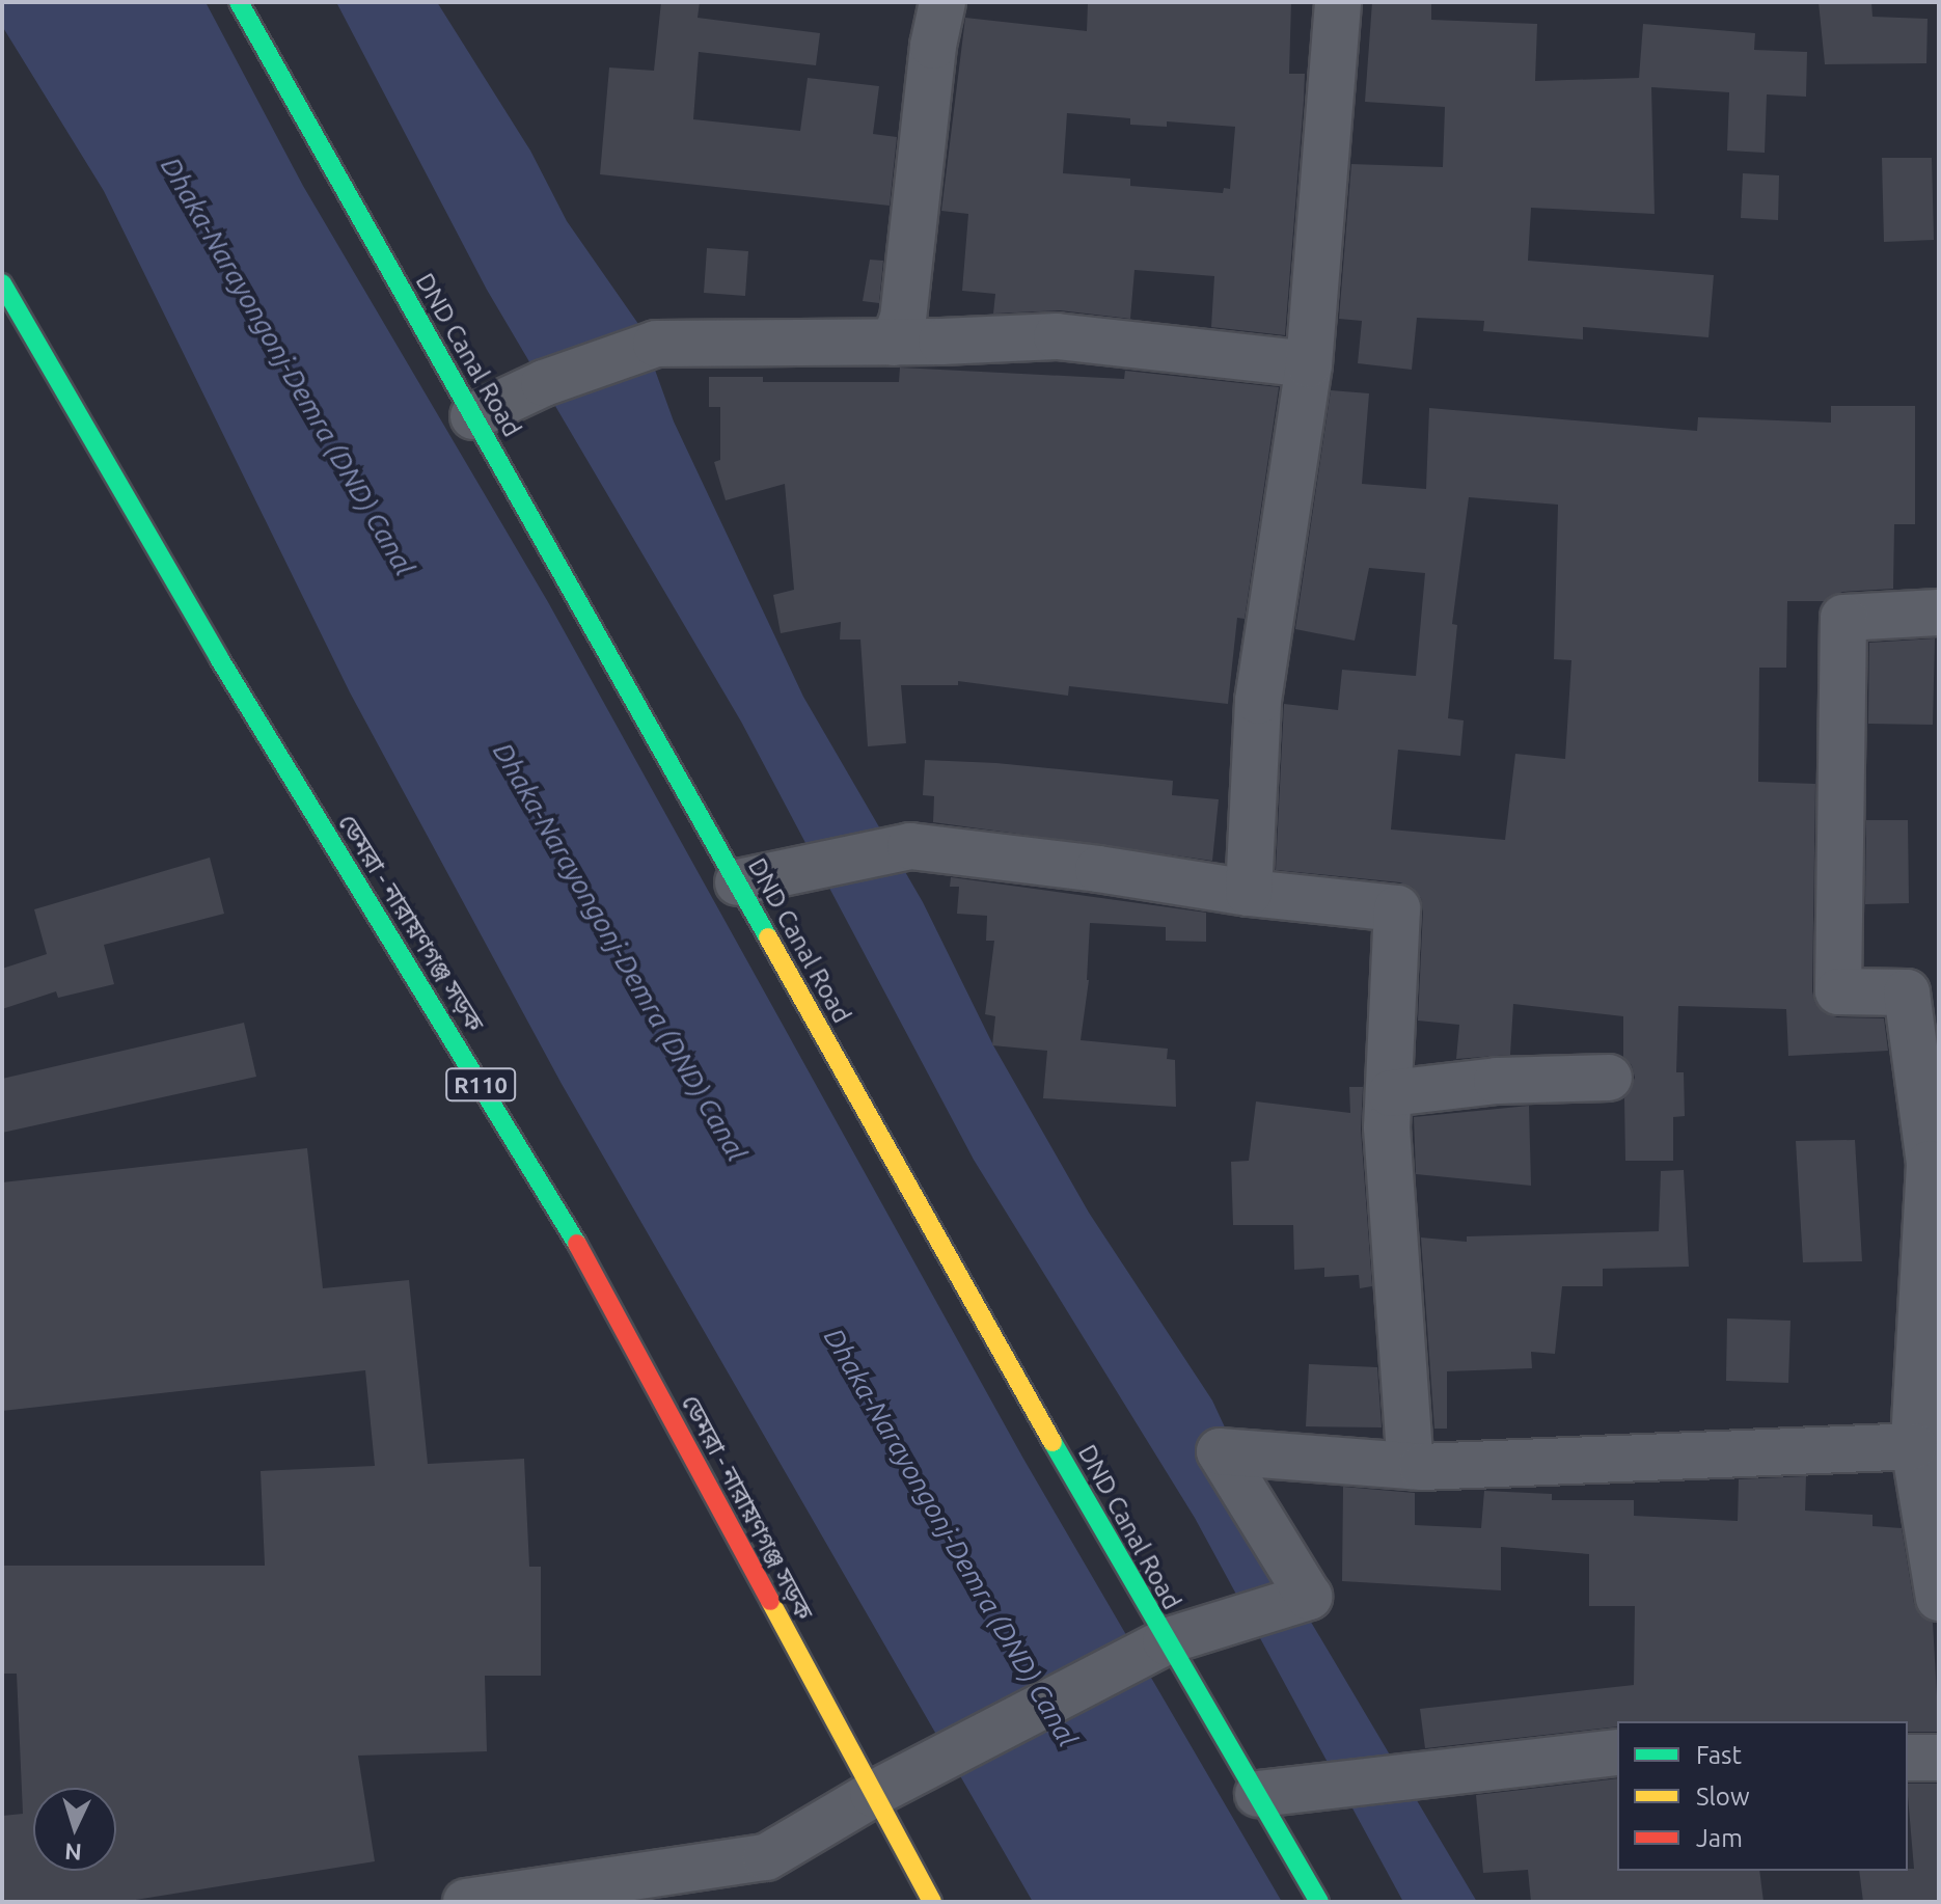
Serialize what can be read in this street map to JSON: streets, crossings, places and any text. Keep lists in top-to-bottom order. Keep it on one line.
{"streets":{"street":["DND Canal Road","ডেমরা - নারায়ণগঞ্জ সড়ক","R110"]},"water":["Dhaka-Narayongonj-Demra (DND) Canal"],"legend":["Fast","Slow","Jam"],"north":"bottom"}
